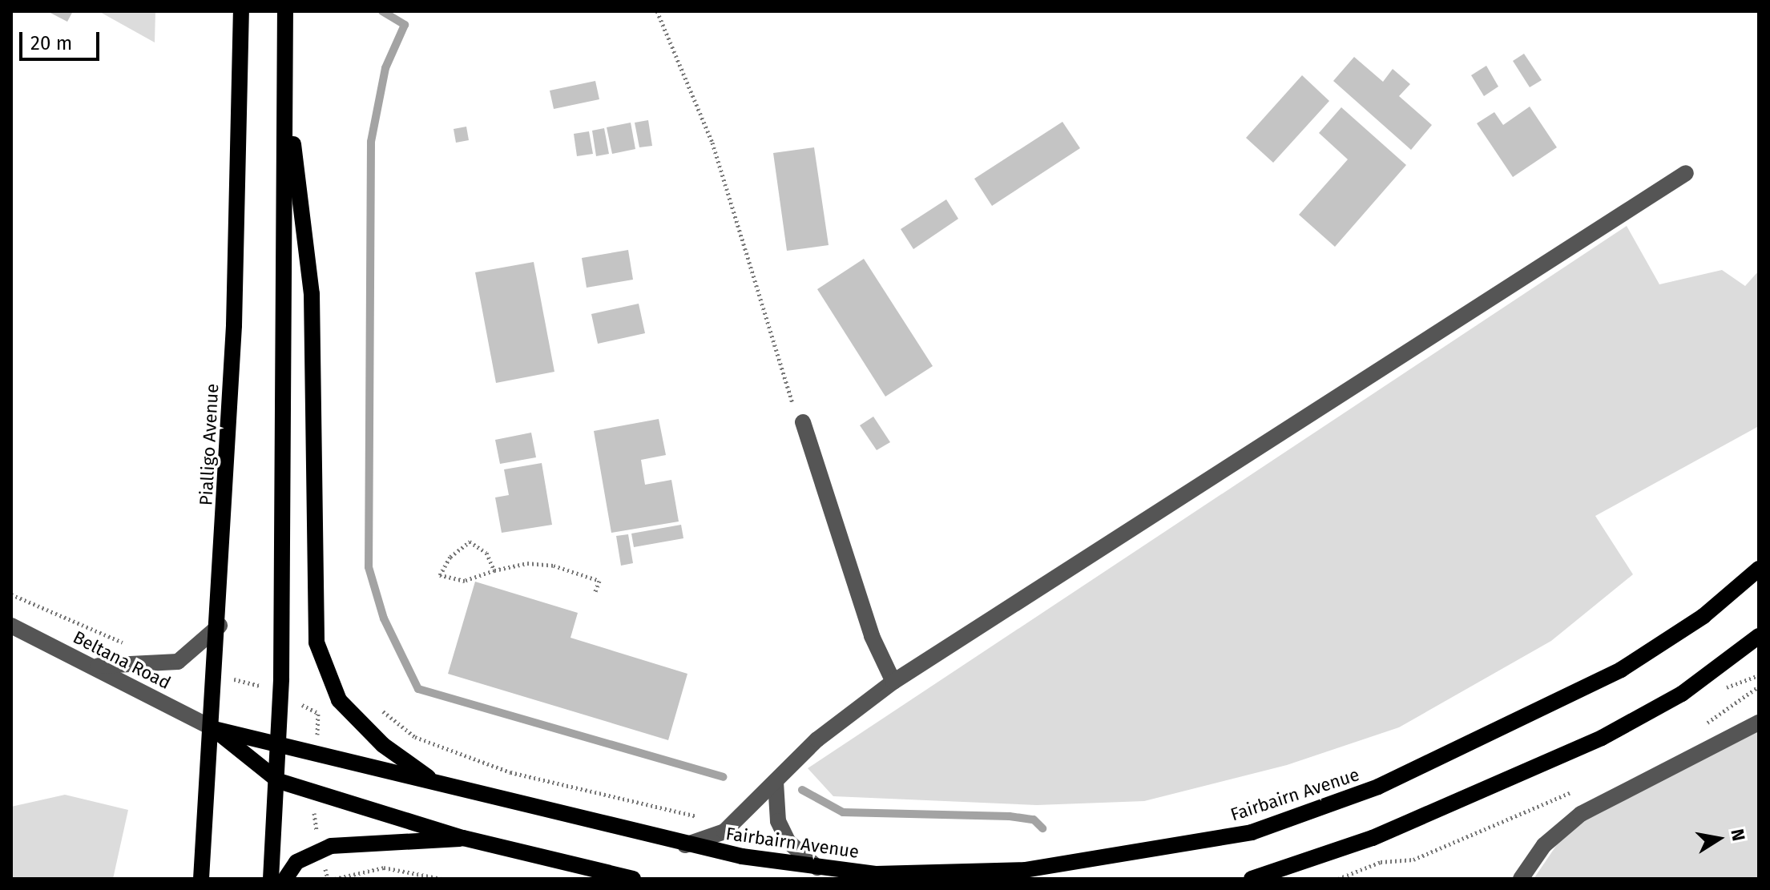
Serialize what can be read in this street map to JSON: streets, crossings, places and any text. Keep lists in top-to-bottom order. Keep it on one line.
{"streets":{"main road":["Pialligo Avenue","Fairbairn Avenue"],"street":["Beltana Road"]},"crossings":[["Pialligo Avenue","Beltana Road"],["Pialligo Avenue","Fairbairn Avenue"],["Beltana Road","Fairbairn Avenue"]],"scale_bar":"20 m","north":"right"}
